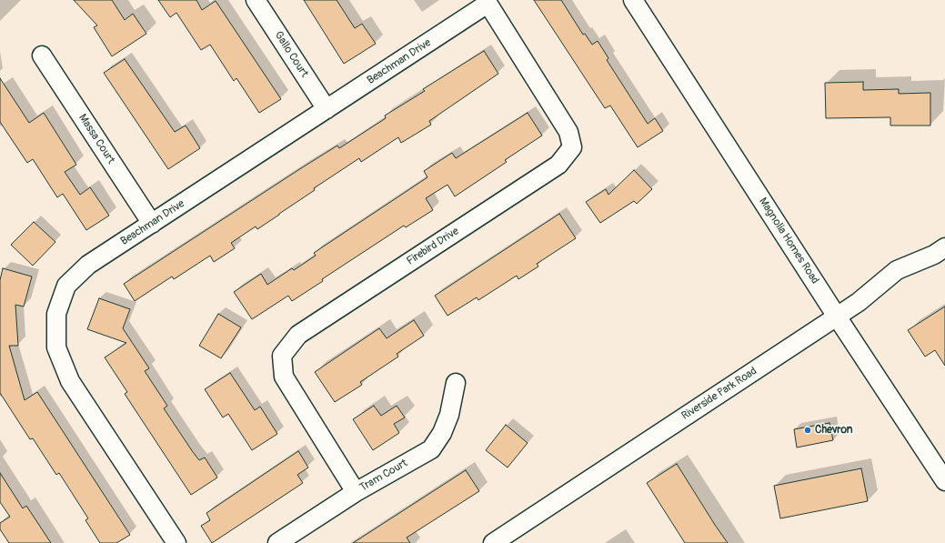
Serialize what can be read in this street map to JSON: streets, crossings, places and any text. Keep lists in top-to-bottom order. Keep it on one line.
{"streets":{"street":["Gallo Court","Beachman Drive","Massa Court","Magnolia Homes Road","Firebird Drive","Riverside Park Road","Tram Court"]},"crossings":[["Gallo Court","Beachman Drive"],["Beachman Drive","Massa Court"],["Beachman Drive","Firebird Drive"],["Magnolia Homes Road","Riverside Park Road"],["Firebird Drive","Tram Court"]],"places":["Chevron"]}
